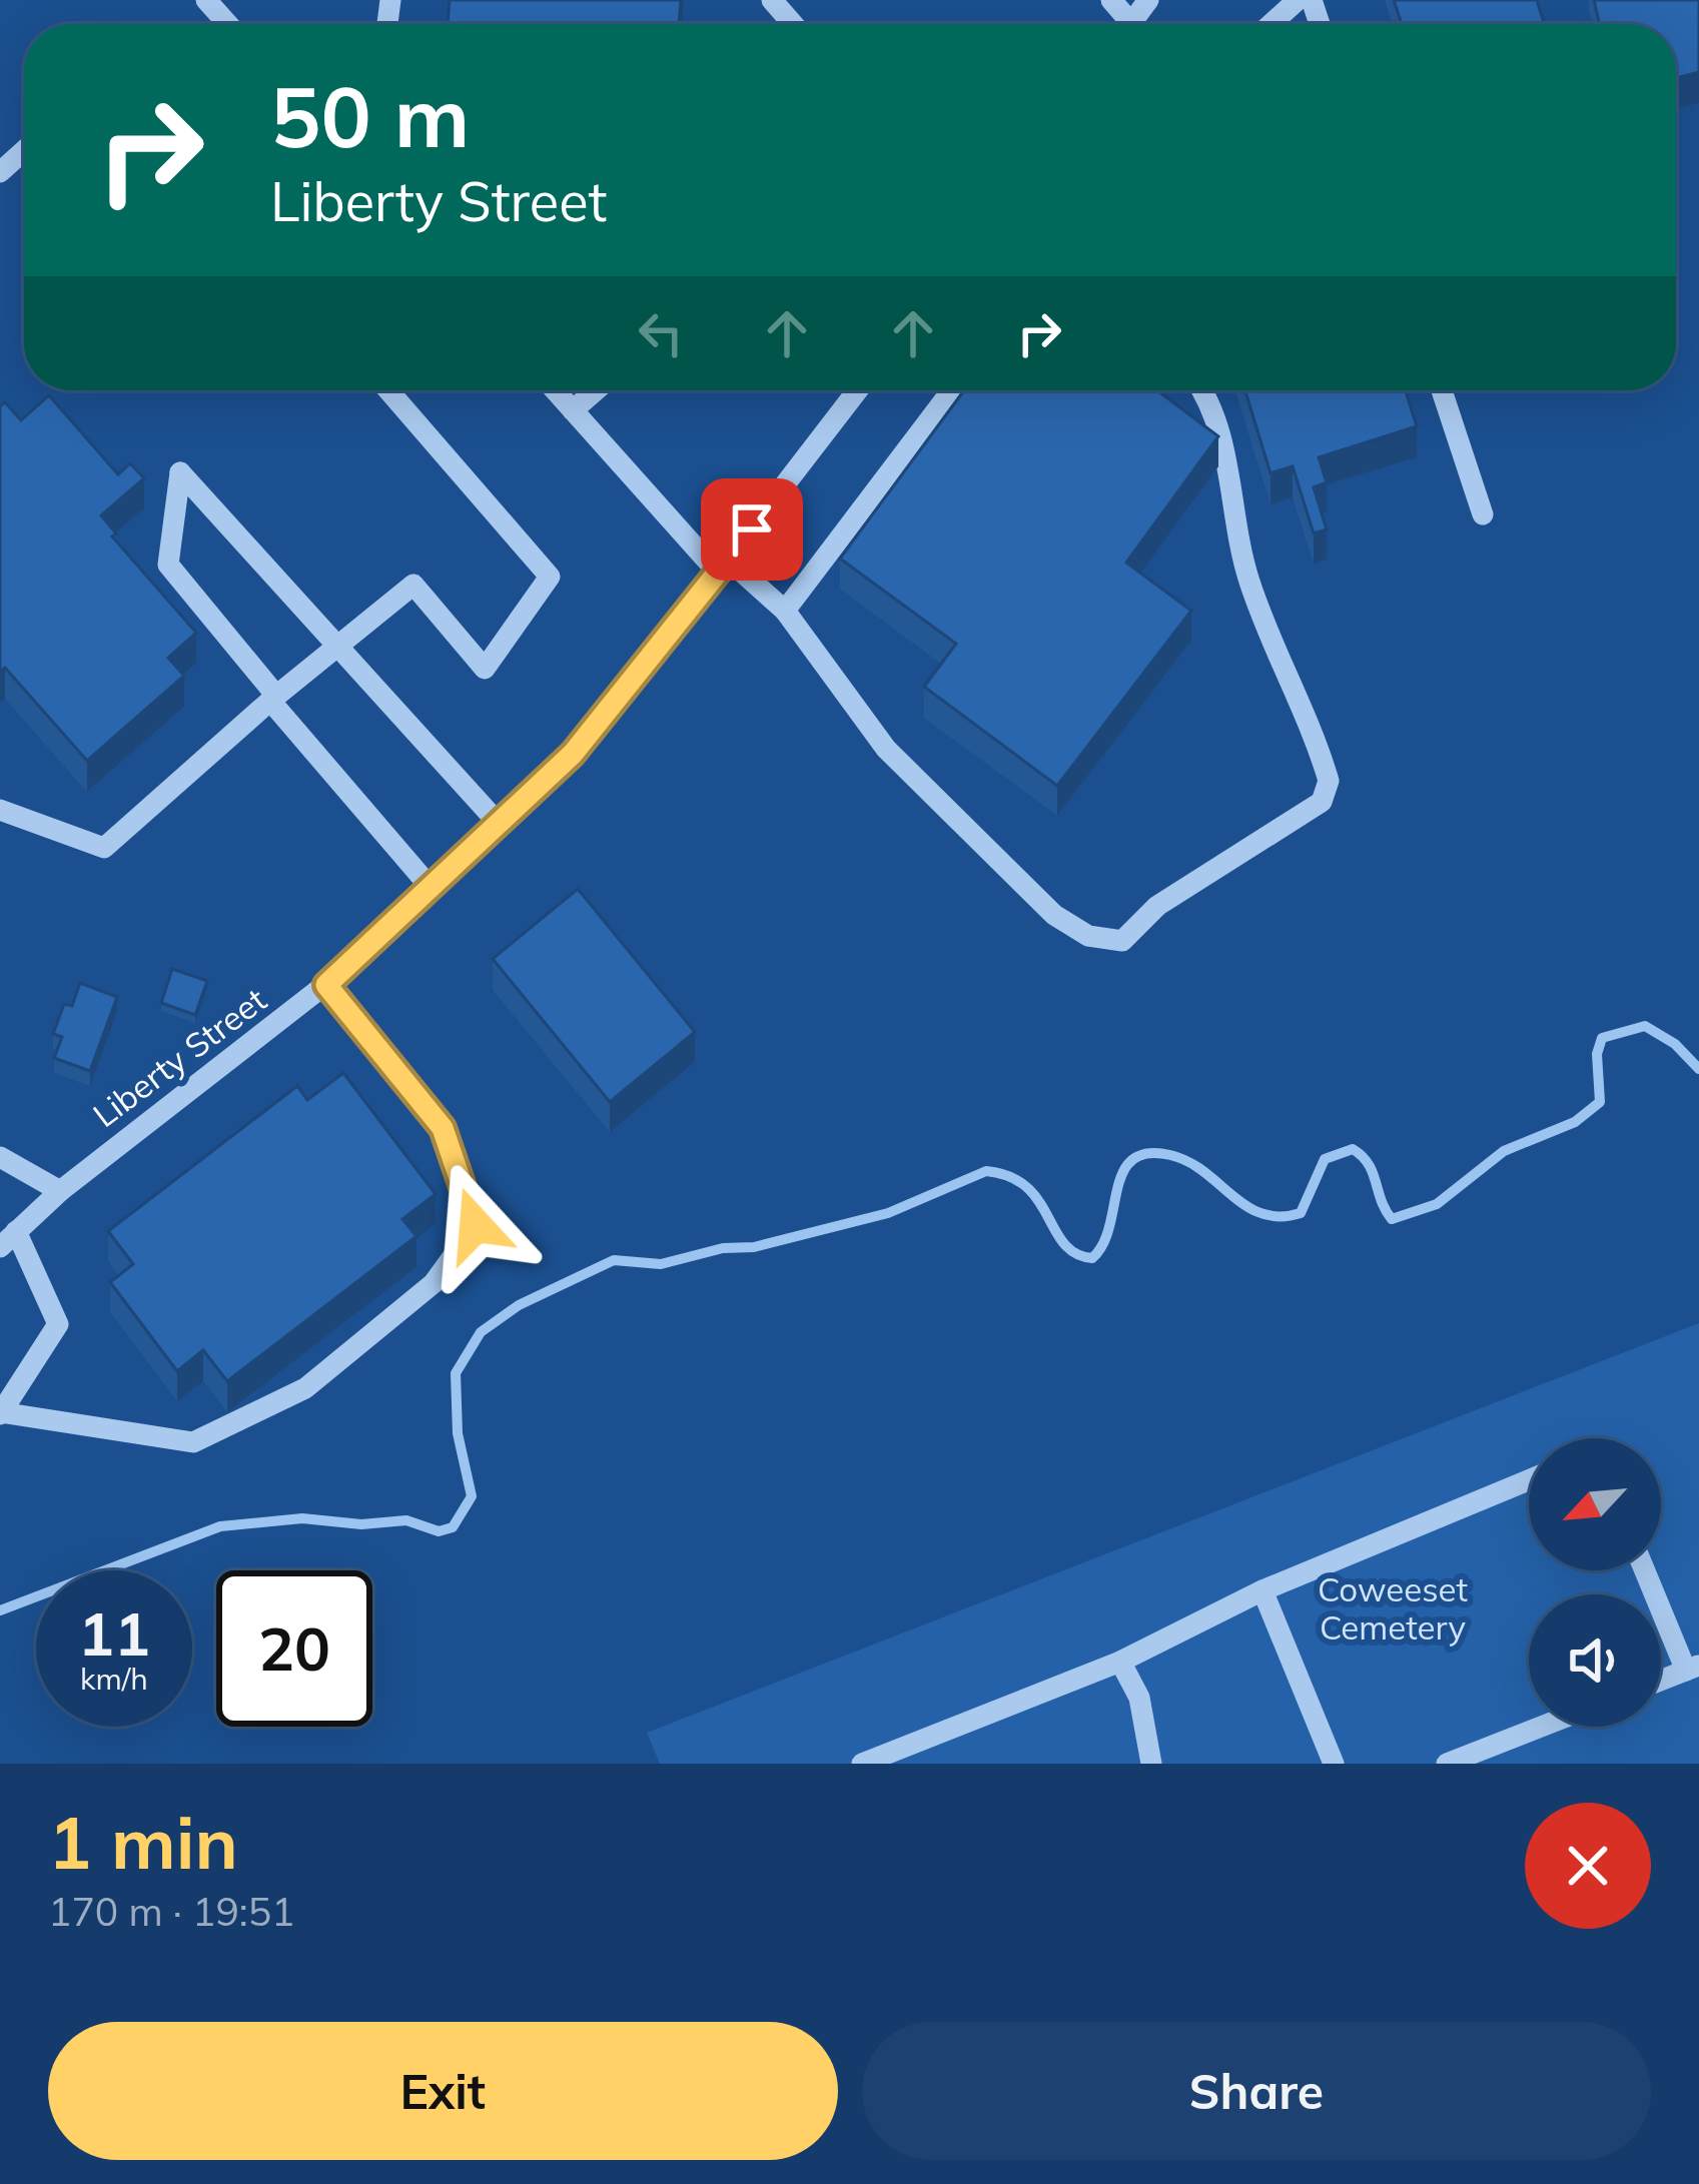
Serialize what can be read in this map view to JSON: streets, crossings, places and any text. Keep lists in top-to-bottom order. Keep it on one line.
{"streets":{"street":["Liberty Street"]},"parks":["Coweeset Cemetery"],"north":"bottom left","page":{"turn":["50 m","Liberty Street"],"speed":"11 km/h","limit":"20","heading":["1 min","170 m · 19:51"],"buttons":["Exit","Share"]}}
